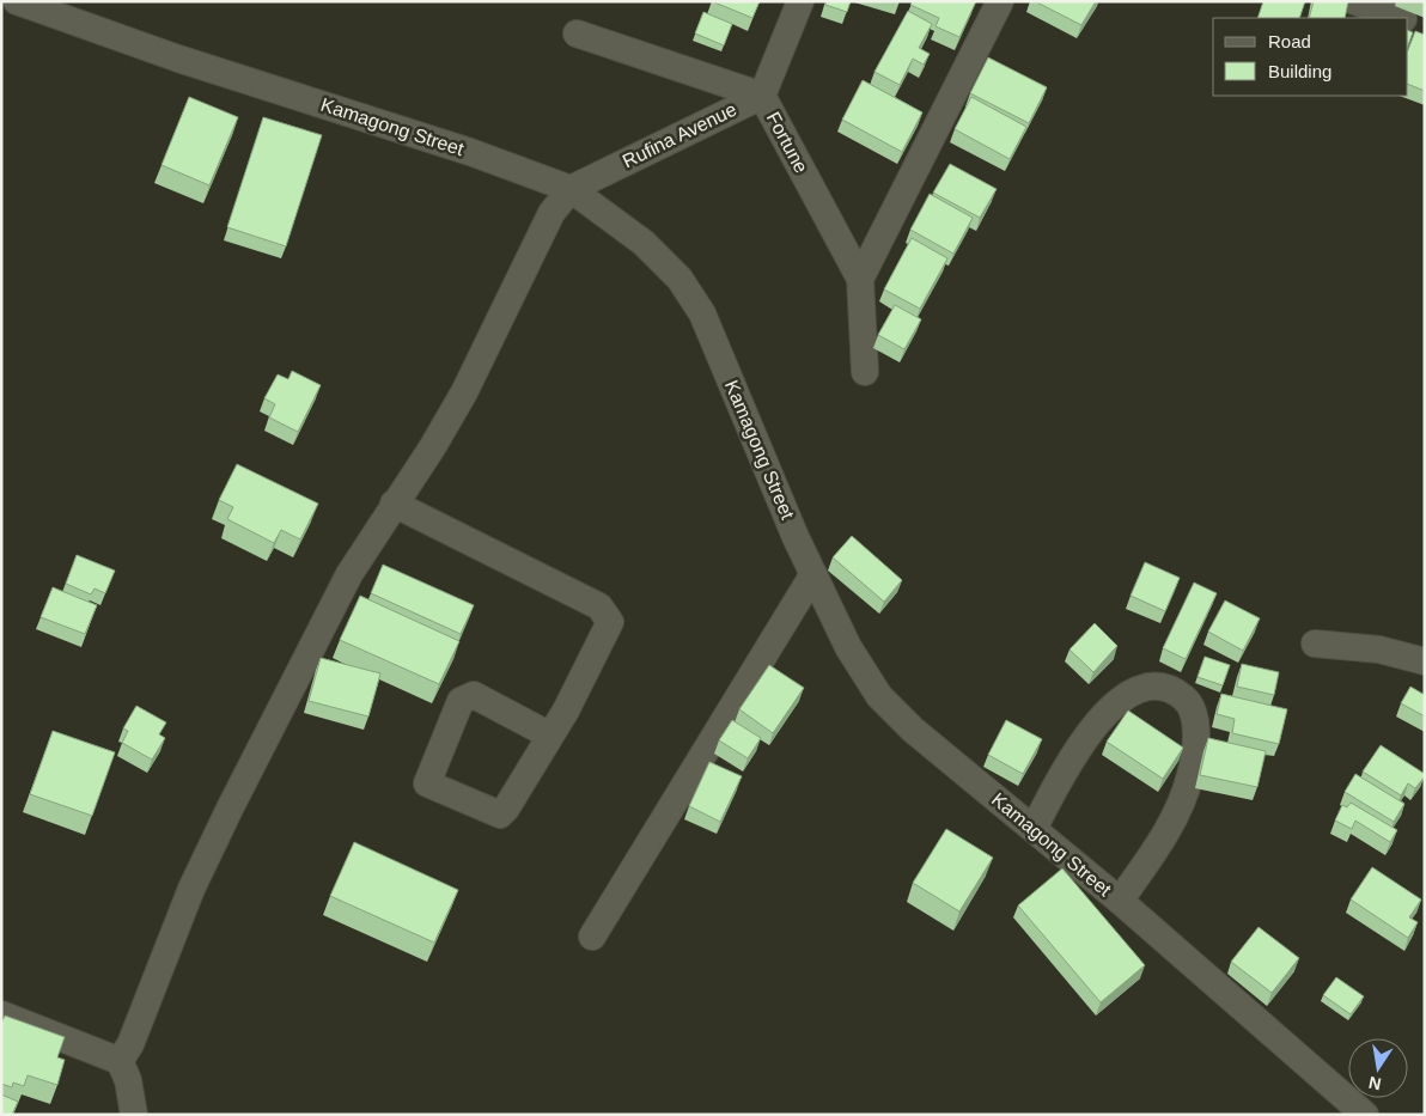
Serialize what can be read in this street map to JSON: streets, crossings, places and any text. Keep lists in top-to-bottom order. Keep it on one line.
{"streets":{"street":["Kamagong Street","Rufina Avenue","Fortune"]},"crossings":[["Kamagong Street","Rufina Avenue"],["Rufina Avenue","Fortune"]],"legend":["Road","Building"],"north":"bottom"}
